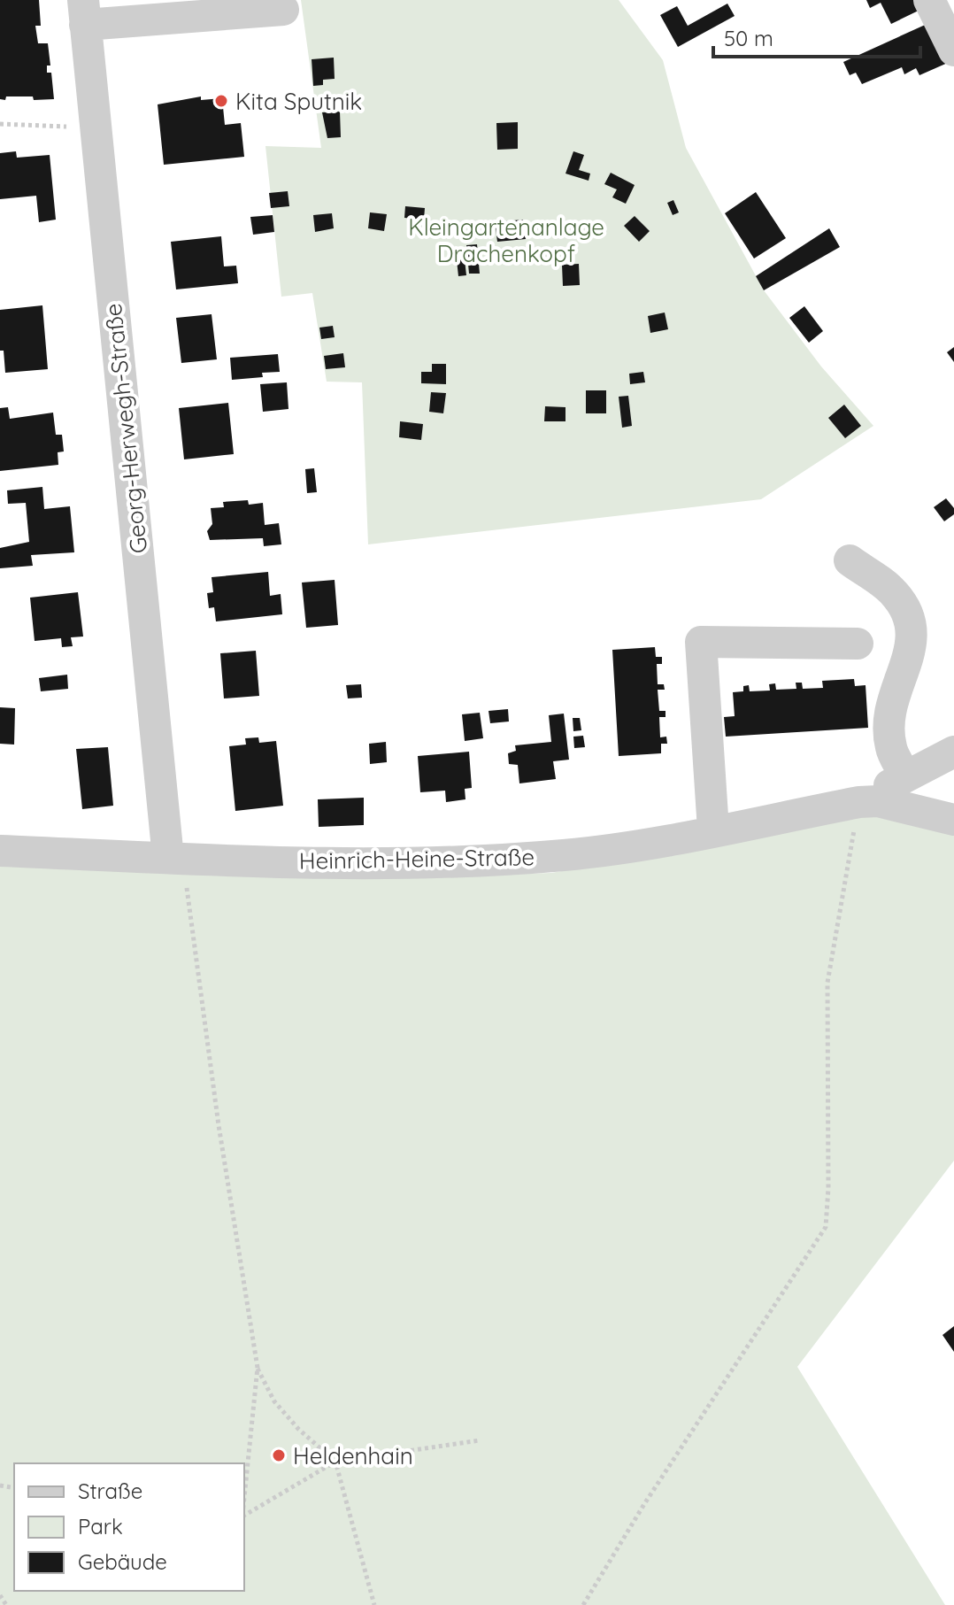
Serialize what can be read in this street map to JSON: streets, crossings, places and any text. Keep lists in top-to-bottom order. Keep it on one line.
{"streets":{"street":["Georg-Herwegh-Straße","Heinrich-Heine-Straße"]},"crossings":[["Georg-Herwegh-Straße","Heinrich-Heine-Straße"]],"parks":["Kleingartenanlage Drachenkopf"],"places":["Kita Sputnik","Heldenhain"],"legend":["Straße","Park","Gebäude"],"scale_bar":"50 m"}
